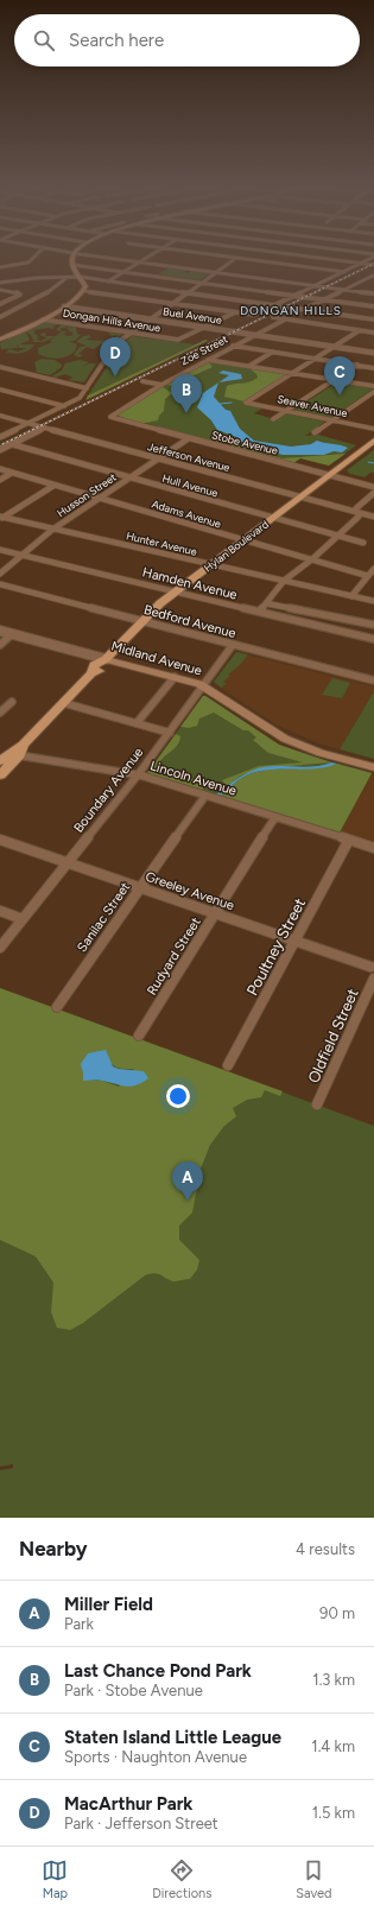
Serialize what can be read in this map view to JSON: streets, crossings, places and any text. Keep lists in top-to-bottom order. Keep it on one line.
{"streets":{"main road":["Hylan Boulevard","Midland Avenue"],"street":["Buel Avenue","Dongan Hills Avenue","Zoe Street","Seaver Avenue","Stobe Avenue","Jefferson Avenue","Hull Avenue","Husson Street","Adams Avenue","Hunter Avenue","Hamden Avenue","Bedford Avenue","Lincoln Avenue","Boundary Avenue","Greeley Avenue","Sanilac Street","Poultney Street","Rudyard Street","Oldfield Street"]},"crossings":[["Buel Avenue","Dongan Hills Avenue"],["Buel Avenue","Zoe Street"],["Zoe Street","Stobe Avenue"],["Stobe Avenue","Husson Street"],["Stobe Avenue","Hylan Boulevard"],["Jefferson Avenue","Husson Street"],["Jefferson Avenue","Hylan Boulevard"],["Hull Avenue","Husson Street"],["Hull Avenue","Hylan Boulevard"],["Husson Street","Adams Avenue"],["Husson Street","Hunter Avenue"],["Husson Street","Hamden Avenue"],["Adams Avenue","Hylan Boulevard"],["Hunter Avenue","Hylan Boulevard"],["Hylan Boulevard","Hamden Avenue"],["Hylan Boulevard","Bedford Avenue"],["Hylan Boulevard","Midland Avenue"],["Hylan Boulevard","Lincoln Avenue"],["Bedford Avenue","Boundary Avenue"],["Midland Avenue","Boundary Avenue"],["Lincoln Avenue","Boundary Avenue"],["Lincoln Avenue","Sanilac Street"],["Lincoln Avenue","Poultney Street"],["Lincoln Avenue","Rudyard Street"],["Boundary Avenue","Greeley Avenue"],["Greeley Avenue","Sanilac Street"],["Greeley Avenue","Poultney Street"],["Greeley Avenue","Rudyard Street"]],"districts":["DONGAN HILLS"],"page":{"search":"Search here","pins":["D","C","B","A"],"heading":["Nearby","4 results"],"list":[{"mark":"A","name":"Miller Field","note":"Park","value":"90 m"},{"mark":"B","name":"Last Chance Pond Park","note":"Park · Stobe Avenue","value":"1.3 km"},{"mark":"C","name":"Staten Island Little League","note":"Sports · Naughton Avenue","value":"1.4 km"},{"mark":"D","name":"MacArthur Park","note":"Park · Jefferson Street","value":"1.5 km"}],"nav":["Map","Directions","Saved"]}}
